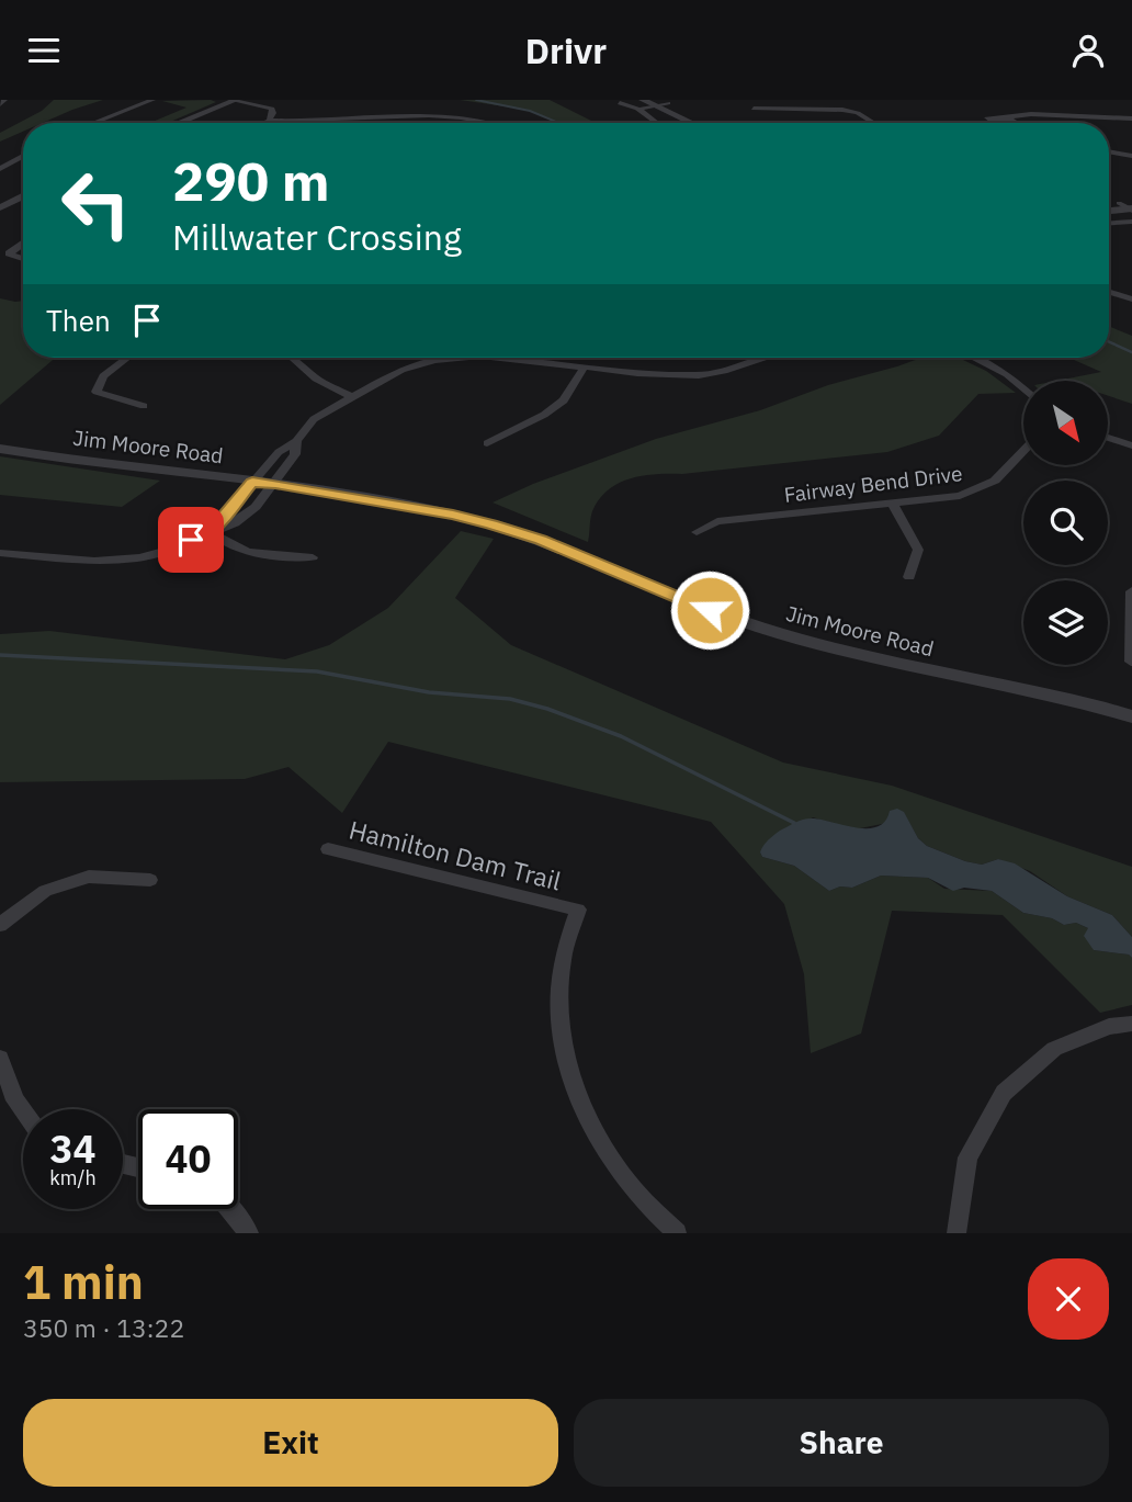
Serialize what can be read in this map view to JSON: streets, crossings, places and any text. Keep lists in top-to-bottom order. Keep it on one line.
{"streets":{"street":["Jim Moore Road","Fairway Bend Drive","Hamilton Dam Trail"]},"north":"bottom right","page":{"header":"Drivr","turn":["290 m","Millwater Crossing"],"then":"Then","speed":"34 km/h","limit":"40","heading":["1 min","350 m · 13:22"],"buttons":["Exit","Share"]}}
